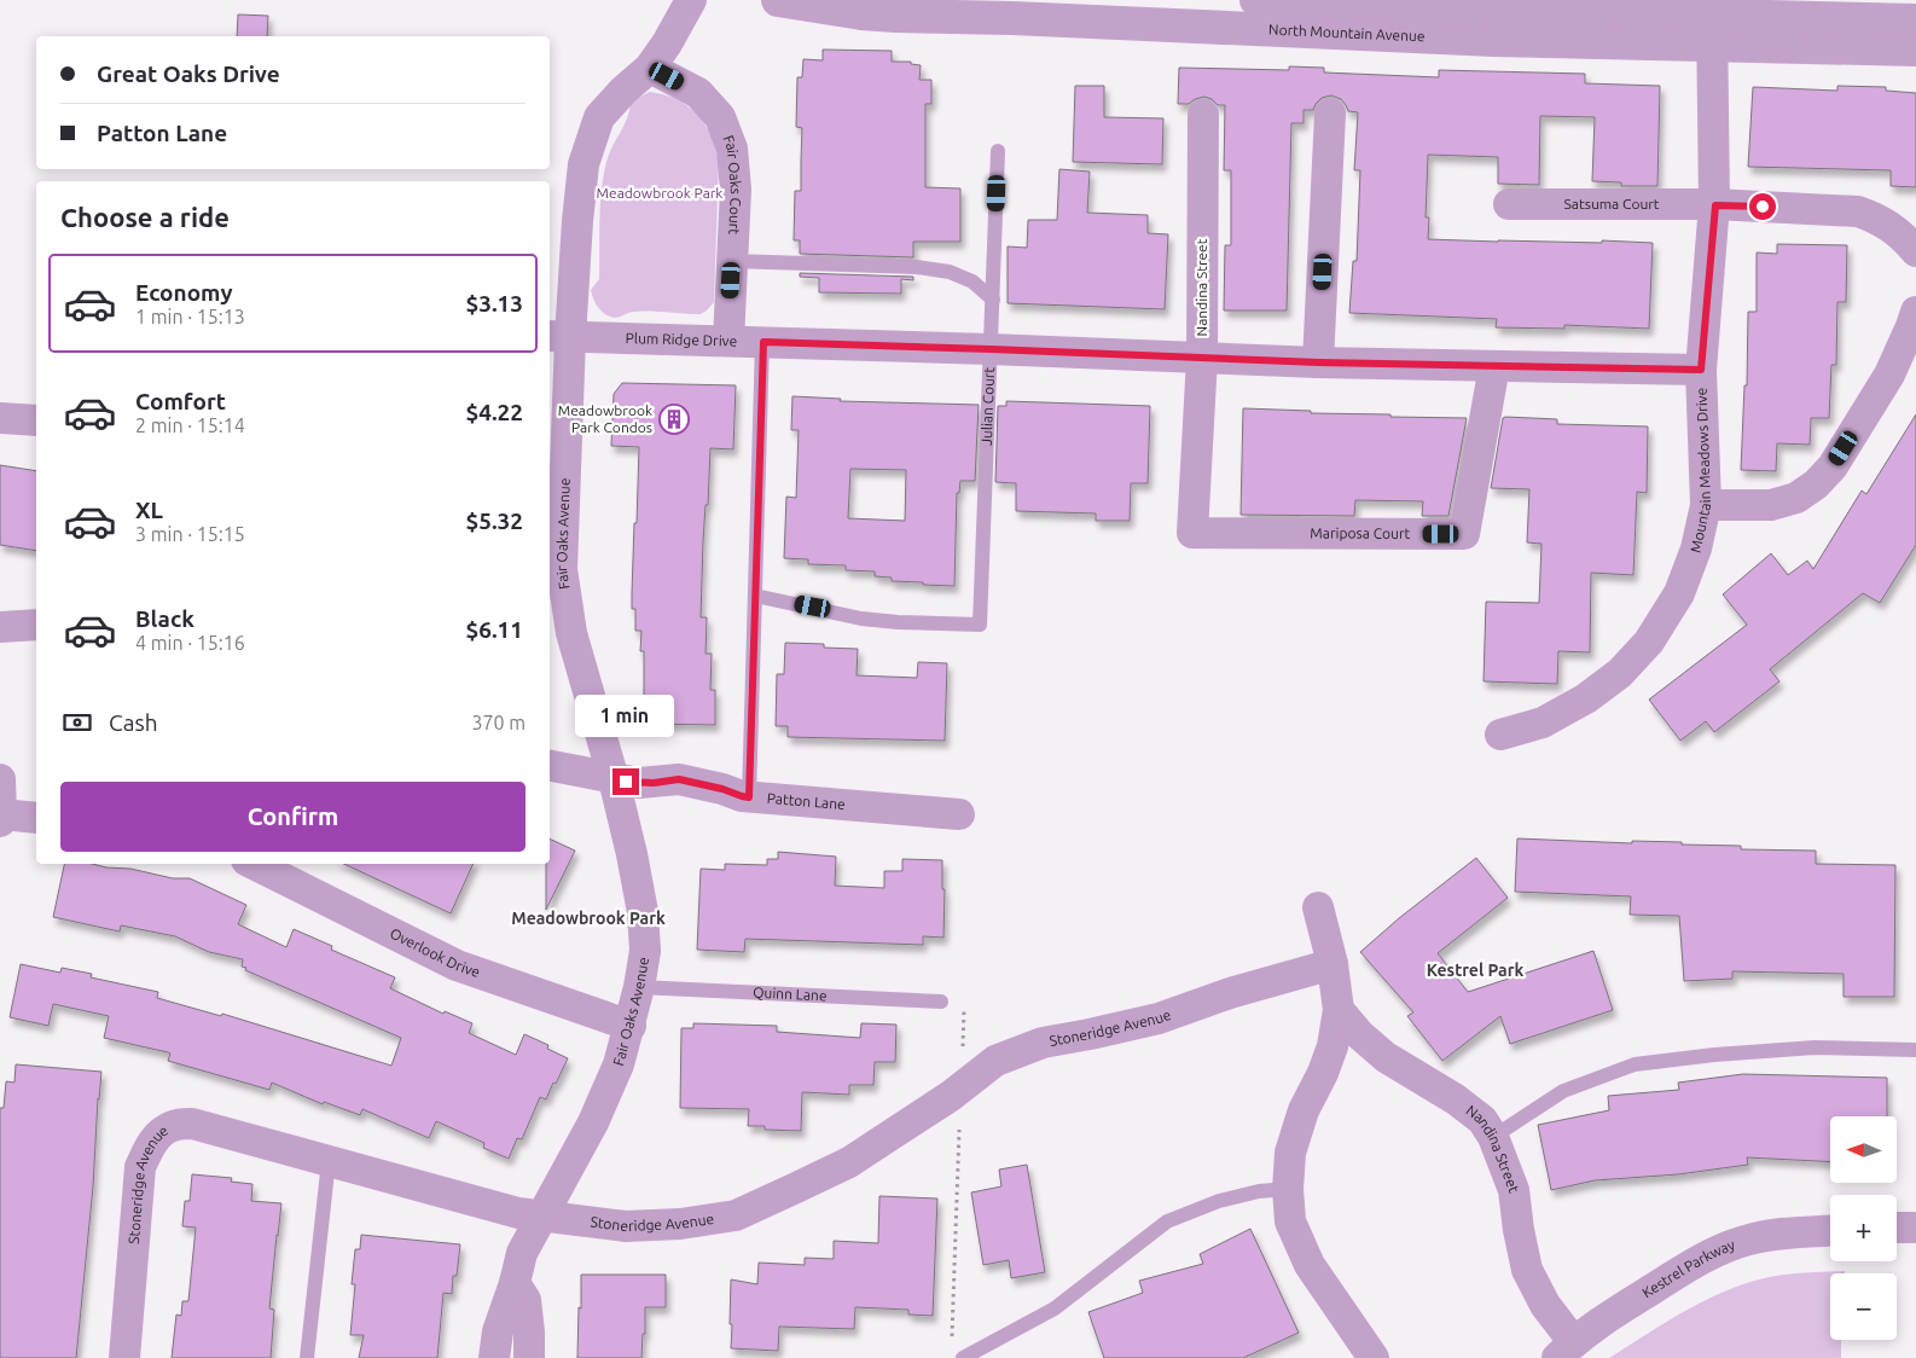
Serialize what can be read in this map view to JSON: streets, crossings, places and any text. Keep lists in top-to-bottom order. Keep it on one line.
{"streets":{"street":["North Mountain Avenue","Fair Oaks Court","Satsuma Court","Nandina Street","Plum Ridge Drive","Mountain Meadows Drive","Fair Oaks Avenue","Mariposa Court","Patton Lane","Overlook Drive","Stoneridge Avenue","Kestrel Parkway"],"lane":["Julian Court","Quinn Lane"]},"crossings":[["North Mountain Avenue","Mountain Meadows Drive"],["Fair Oaks Court","Plum Ridge Drive"],["Fair Oaks Court","Fair Oaks Avenue"],["Satsuma Court","Mountain Meadows Drive"],["Nandina Street","Plum Ridge Drive"],["Nandina Street","Mariposa Court"],["Nandina Street","Kestrel Parkway"],["Plum Ridge Drive","Julian Court"],["Plum Ridge Drive","Mountain Meadows Drive"],["Plum Ridge Drive","Fair Oaks Avenue"],["Plum Ridge Drive","Mariposa Court"],["Fair Oaks Avenue","Patton Lane"],["Fair Oaks Avenue","Overlook Drive"],["Fair Oaks Avenue","Quinn Lane"],["Fair Oaks Avenue","Stoneridge Avenue"]],"districts":["Meadowbrook Park","Kestrel Park"],"parks":["Meadowbrook Park"],"places":{"building":["Meadowbrook Park Condos"]},"north":"left","page":{"banner":["Great Oaks Drive","Patton Lane"],"heading":"Choose a ride","list":[{"name":"Economy","note":"1 min · 15:13","value":"$3.13"},{"name":"Comfort","note":"2 min · 15:14","value":"$4.22"},{"name":"XL","note":"3 min · 15:15","value":"$5.32"},{"name":"Black","note":"4 min · 15:16","value":"$6.11"}],"pay":["Cash","370 m"],"bubble":"1 min","buttons":"Confirm","map_buttons":["+","−"]}}
